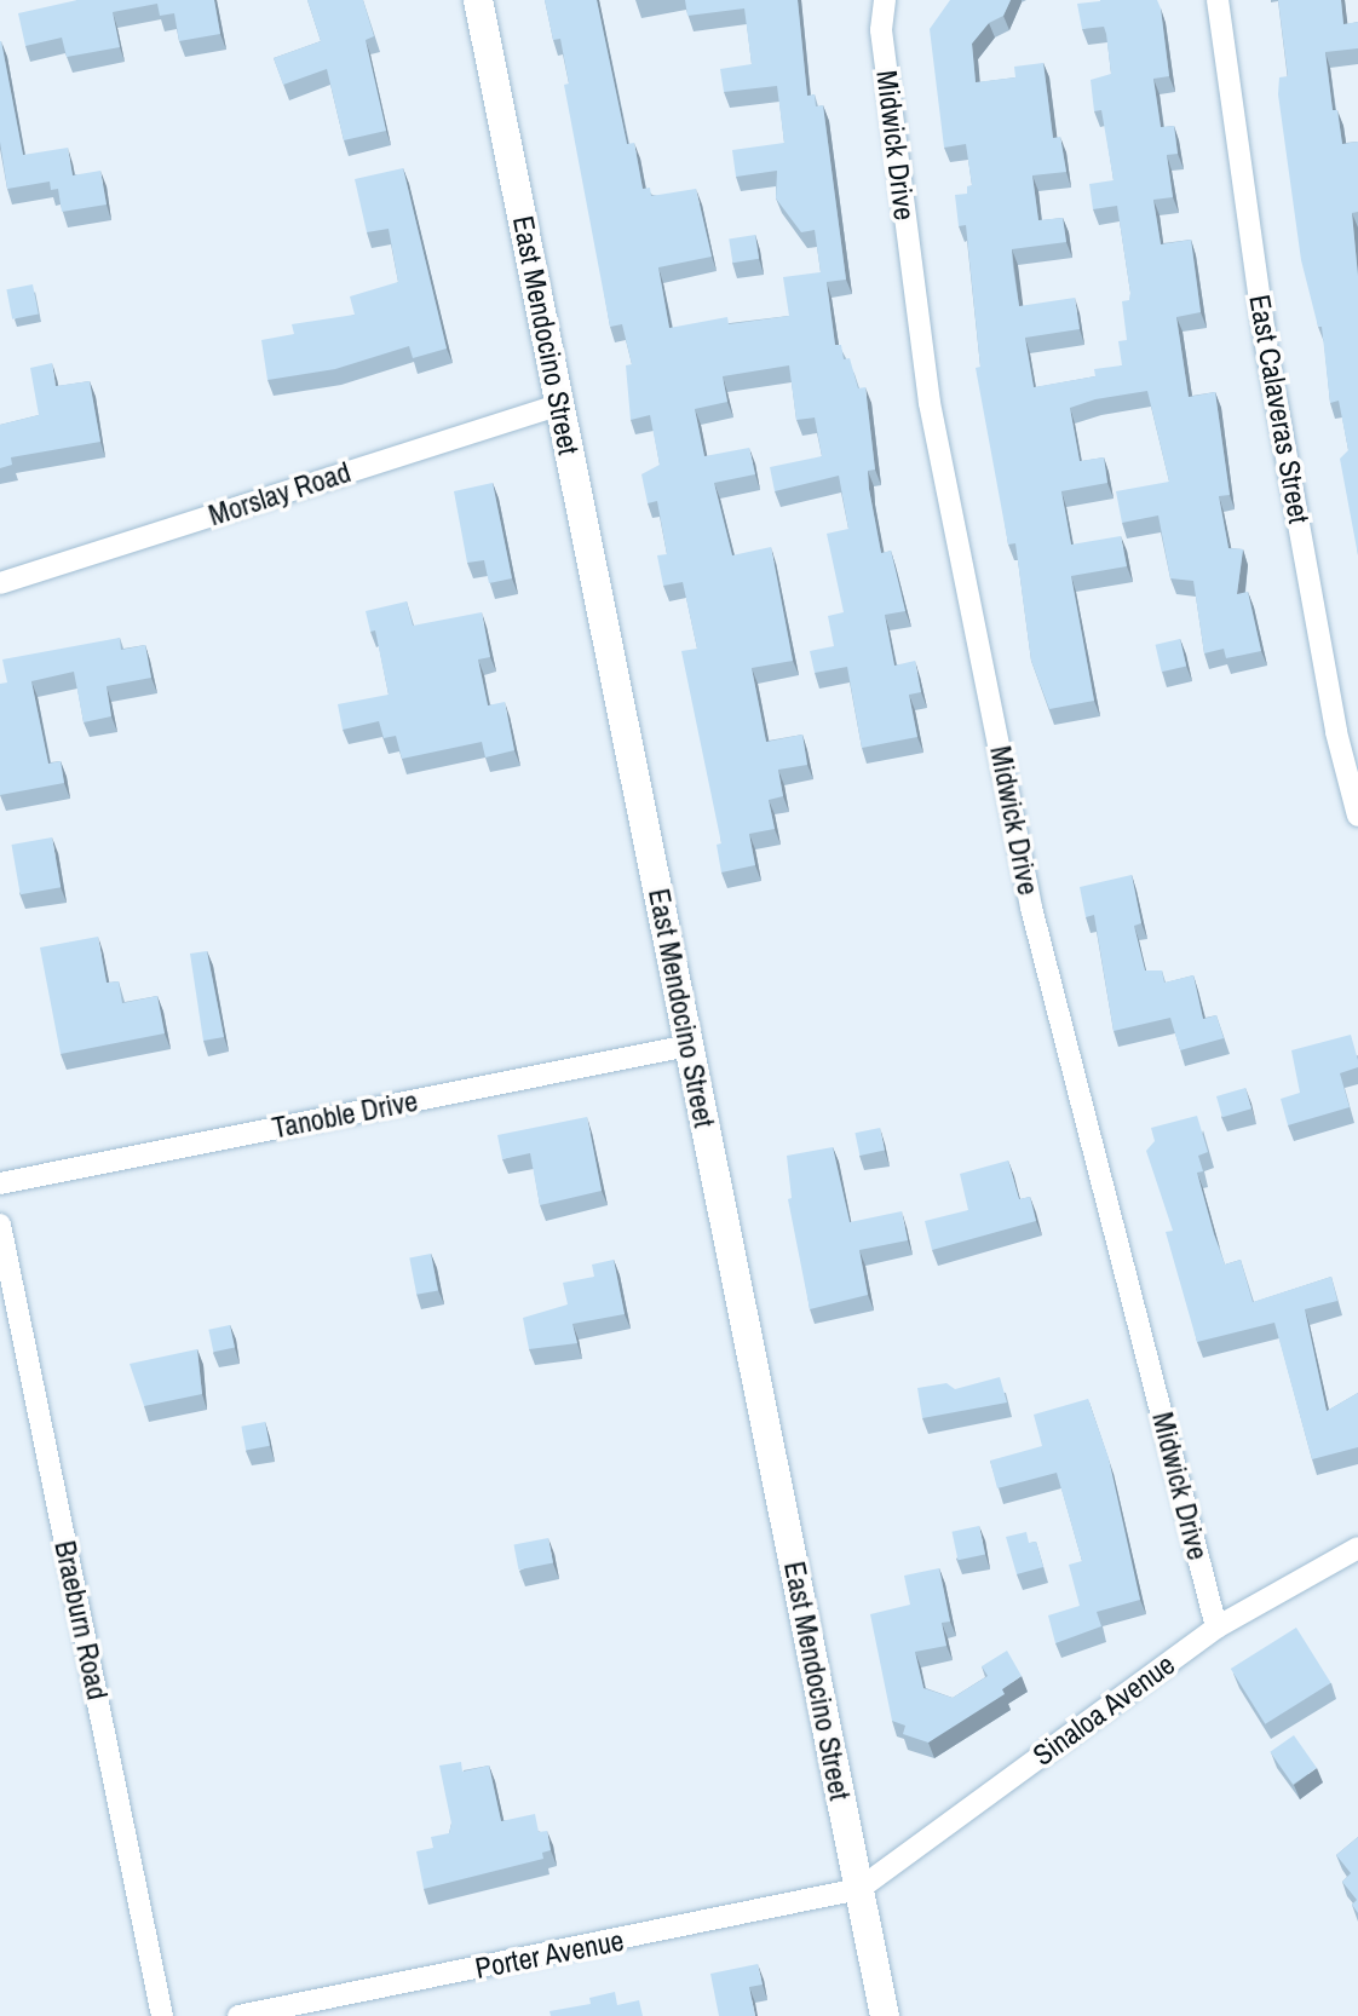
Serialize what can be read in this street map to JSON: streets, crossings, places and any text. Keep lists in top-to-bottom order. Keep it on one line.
{"streets":{"street":["Midwick Drive","East Mendocino Street","East Calaveras Street","Morslay Road","Tanoble Drive","Braeburn Road","Sinaloa Avenue","Porter Avenue"]},"crossings":[["Midwick Drive","Sinaloa Avenue"],["East Mendocino Street","Morslay Road"],["East Mendocino Street","Tanoble Drive"],["East Mendocino Street","Sinaloa Avenue"],["East Mendocino Street","Porter Avenue"],["Sinaloa Avenue","Porter Avenue"]]}
